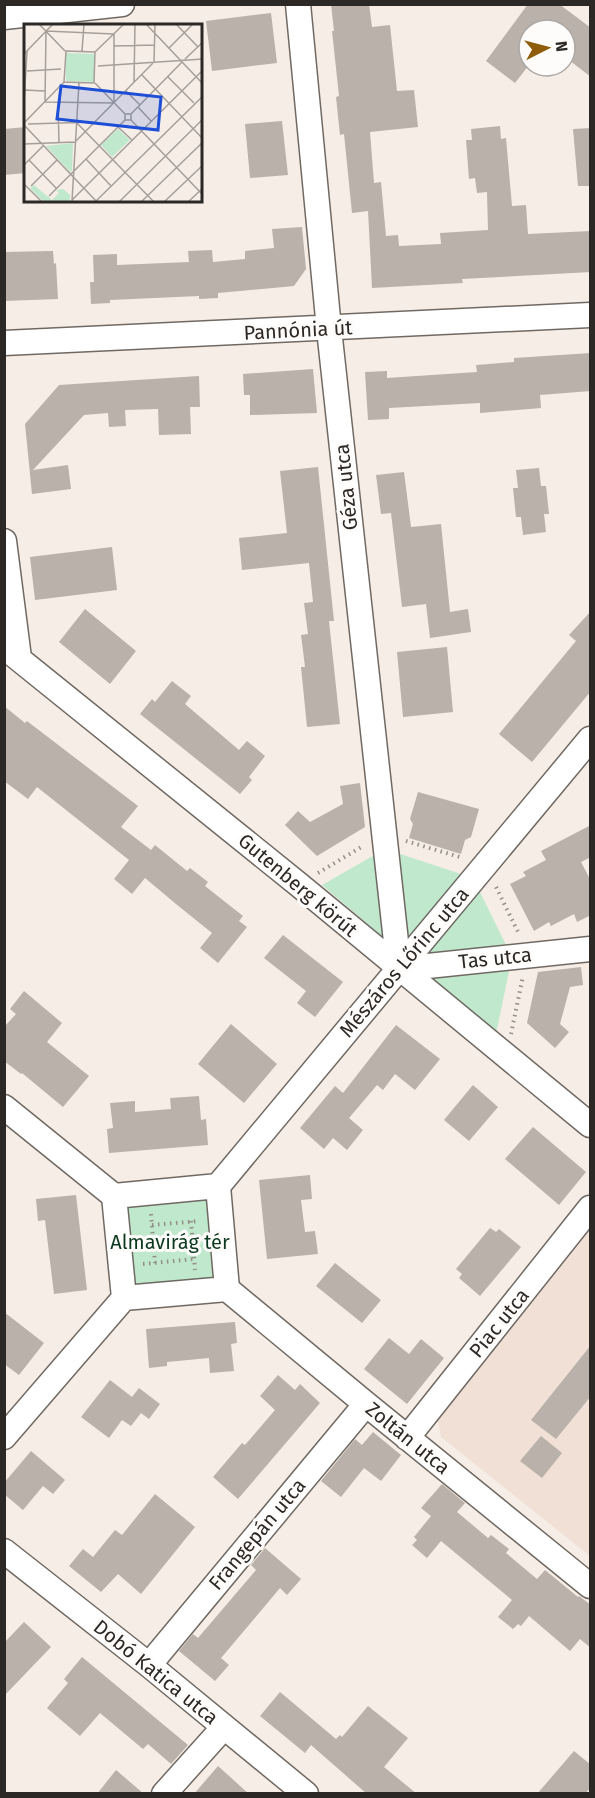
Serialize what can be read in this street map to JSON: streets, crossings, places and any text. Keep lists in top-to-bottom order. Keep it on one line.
{"streets":{"street":["Pannónia út","Géza utca","Gutenberg körút","Tas utca","Mészáros Lőrinc utca","Piac utca","Zoltán utca","Frangepán utca","Dobó Katica utca"]},"crossings":[["Pannónia út","Géza utca"],["Géza utca","Gutenberg körút"],["Géza utca","Tas utca"],["Géza utca","Mészáros Lőrinc utca"],["Gutenberg körút","Tas utca"],["Gutenberg körút","Mészáros Lőrinc utca"],["Tas utca","Mészáros Lőrinc utca"],["Piac utca","Zoltán utca"],["Zoltán utca","Frangepán utca"],["Frangepán utca","Dobó Katica utca"]],"parks":["Almavirág tér"],"north":"right"}
